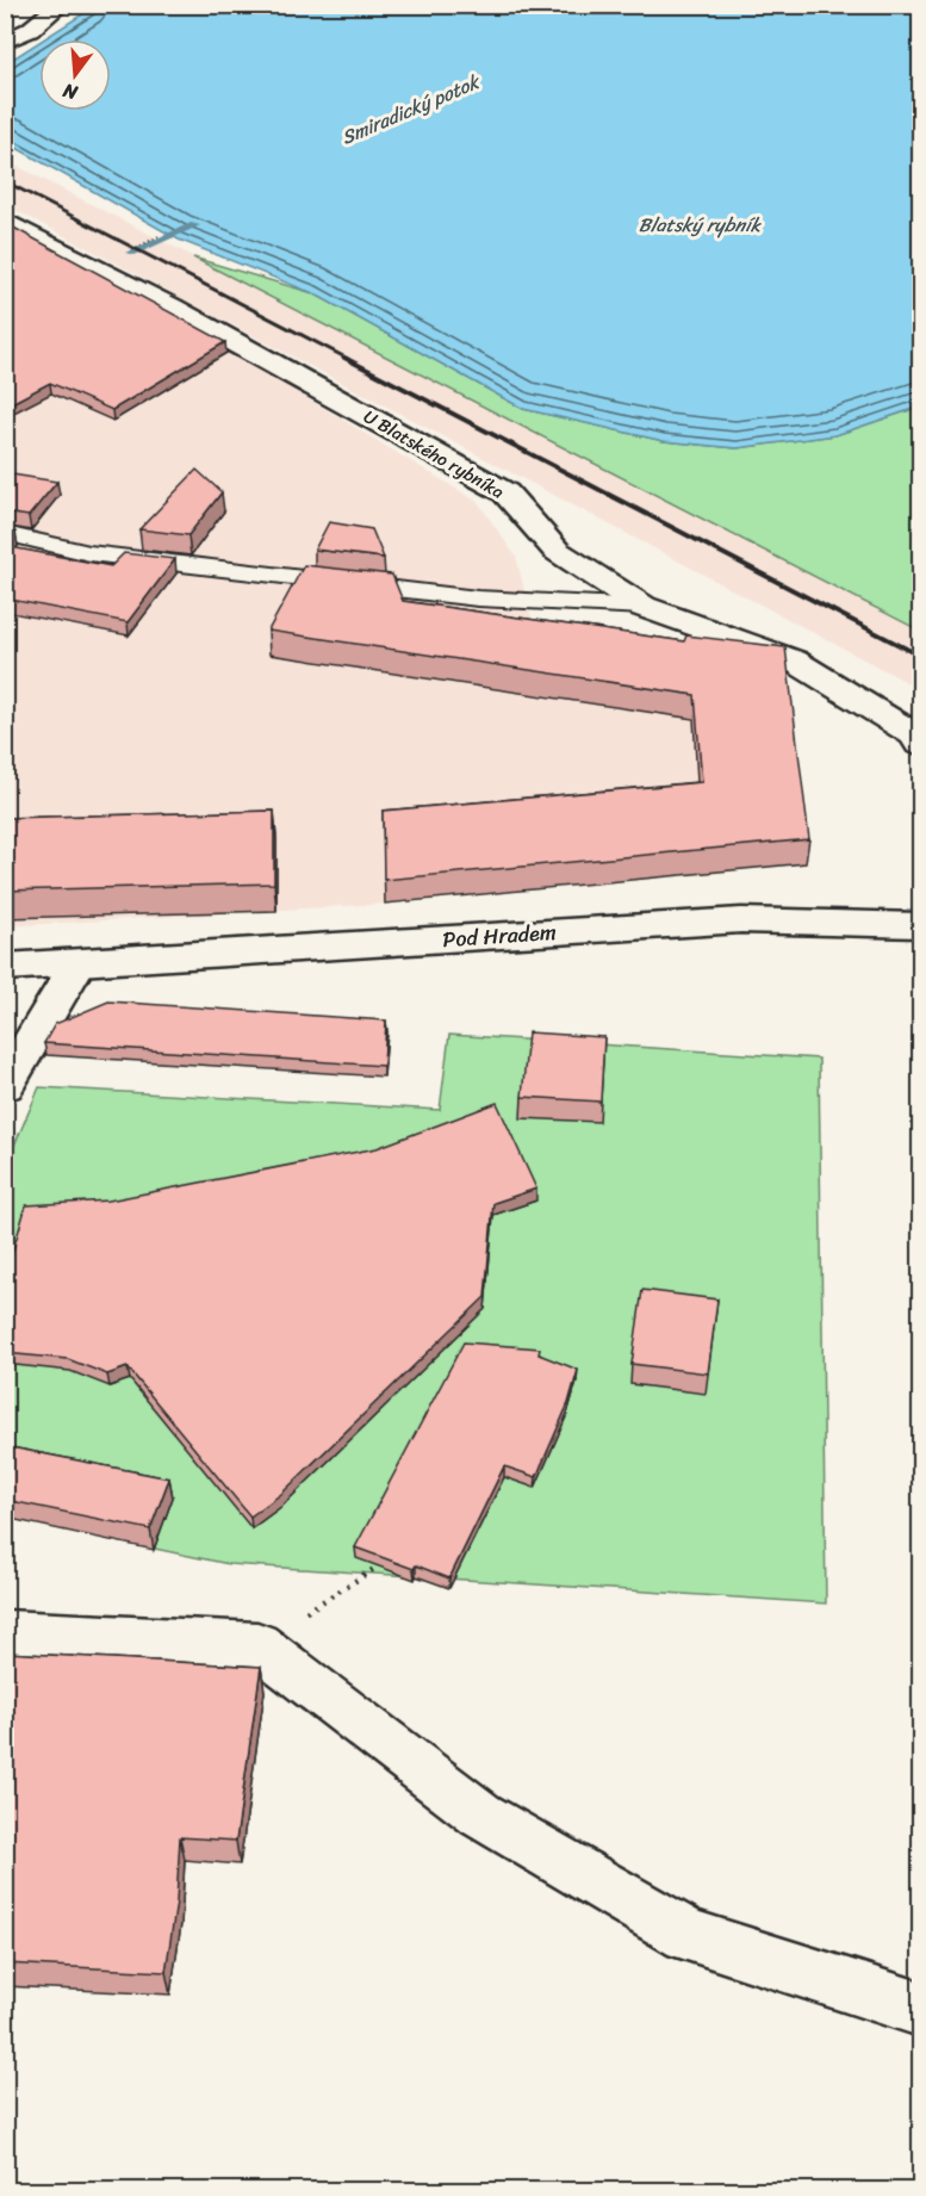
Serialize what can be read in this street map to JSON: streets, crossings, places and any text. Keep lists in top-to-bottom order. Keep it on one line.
{"streets":{"street":["U Blatského rybníka","Pod Hradem"]},"water":["Smiradický potok","Blatský rybník"],"north":"bottom"}
